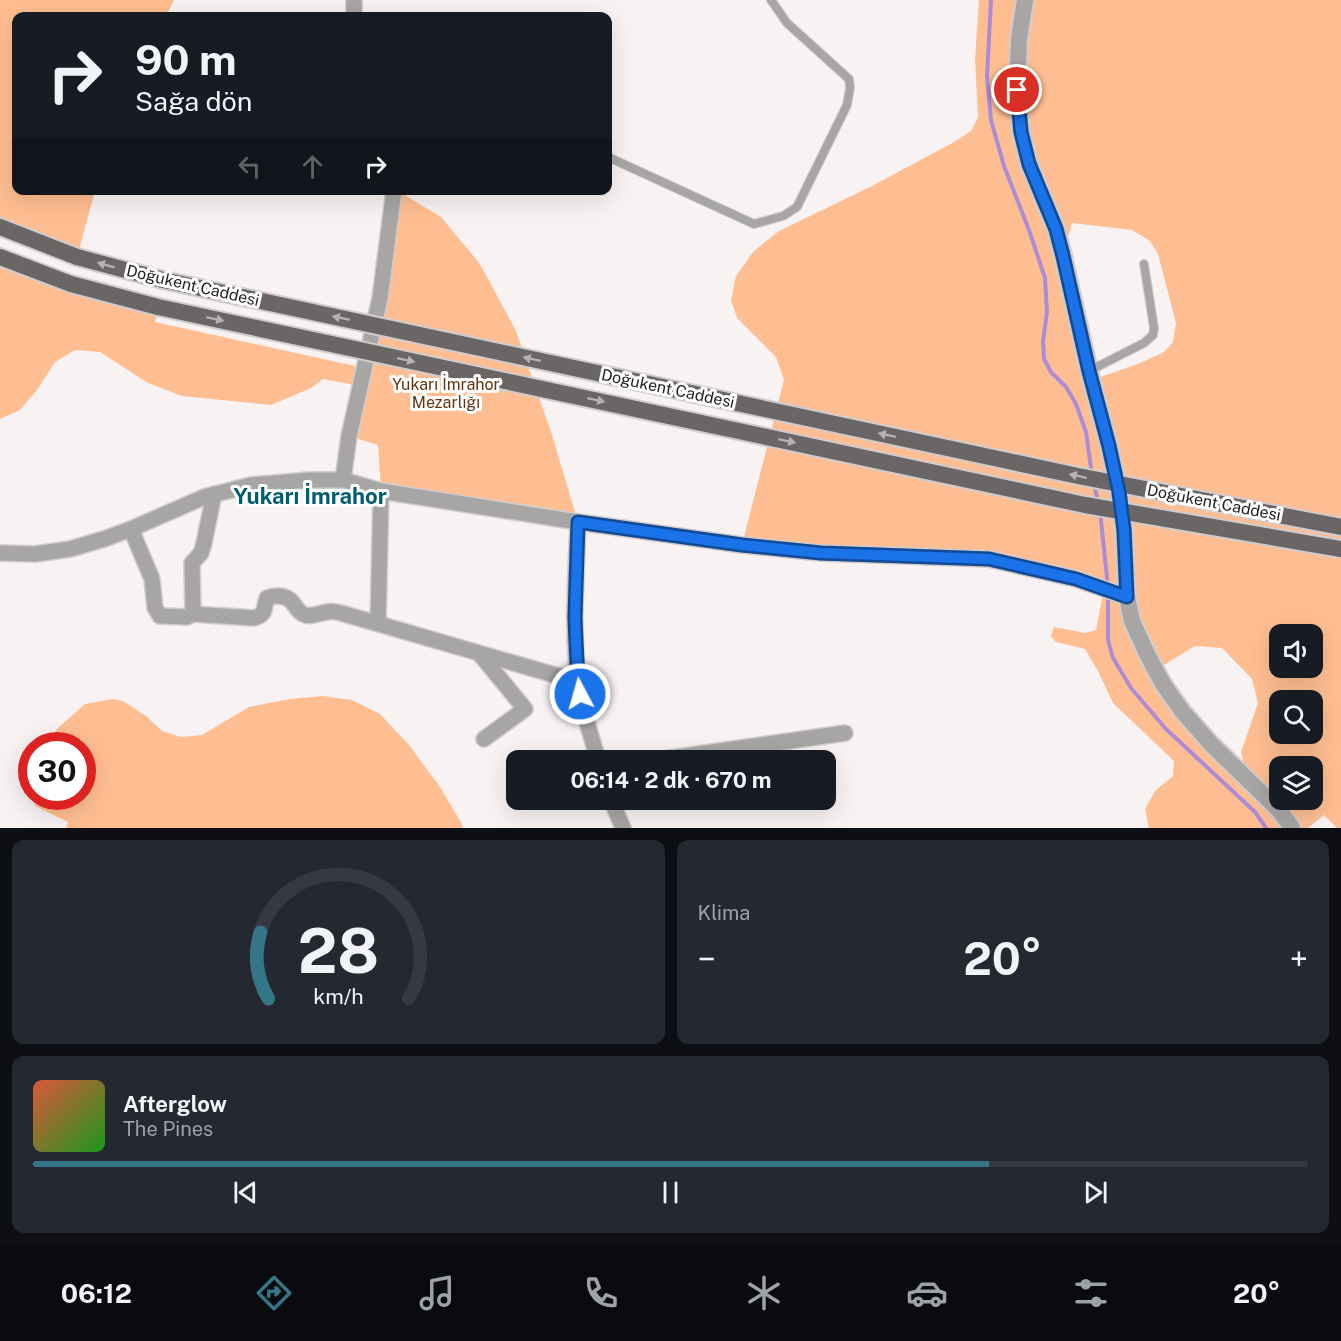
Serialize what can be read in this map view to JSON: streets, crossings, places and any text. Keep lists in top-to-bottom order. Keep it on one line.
{"streets":{"main road":["Doğukent Caddesi"]},"districts":["Yukarı İmrahor"],"parks":["Yukarı İmrahor Mezarlığı"],"page":{"turn":["90 m","Sağa dön"],"limit":"30","trip":"06:14 · 2 dk · 670 m","tile":"Klima","heat":["−","20°","+"],"song":["Afterglow","The Pines"],"tabs":["06:12","20°"],"gauge":["28","km/h"]}}
